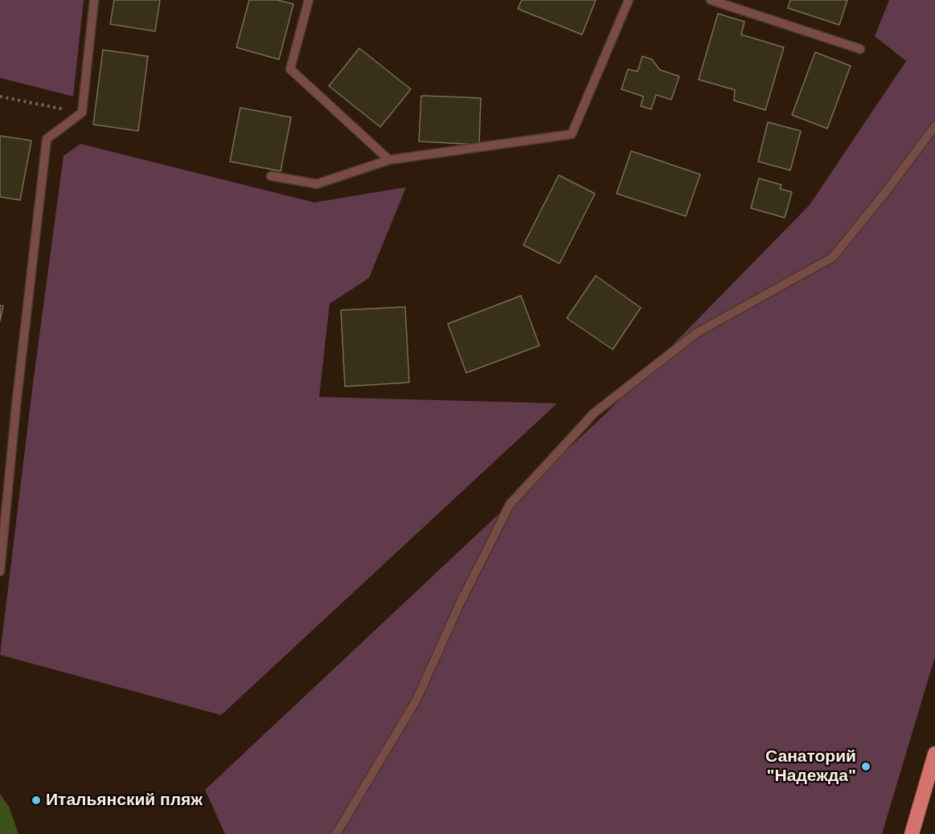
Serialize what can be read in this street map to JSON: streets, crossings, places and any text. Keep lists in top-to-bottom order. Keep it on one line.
{"places":["Санаторий \"Надежда\"","Итальянский пляж"]}
